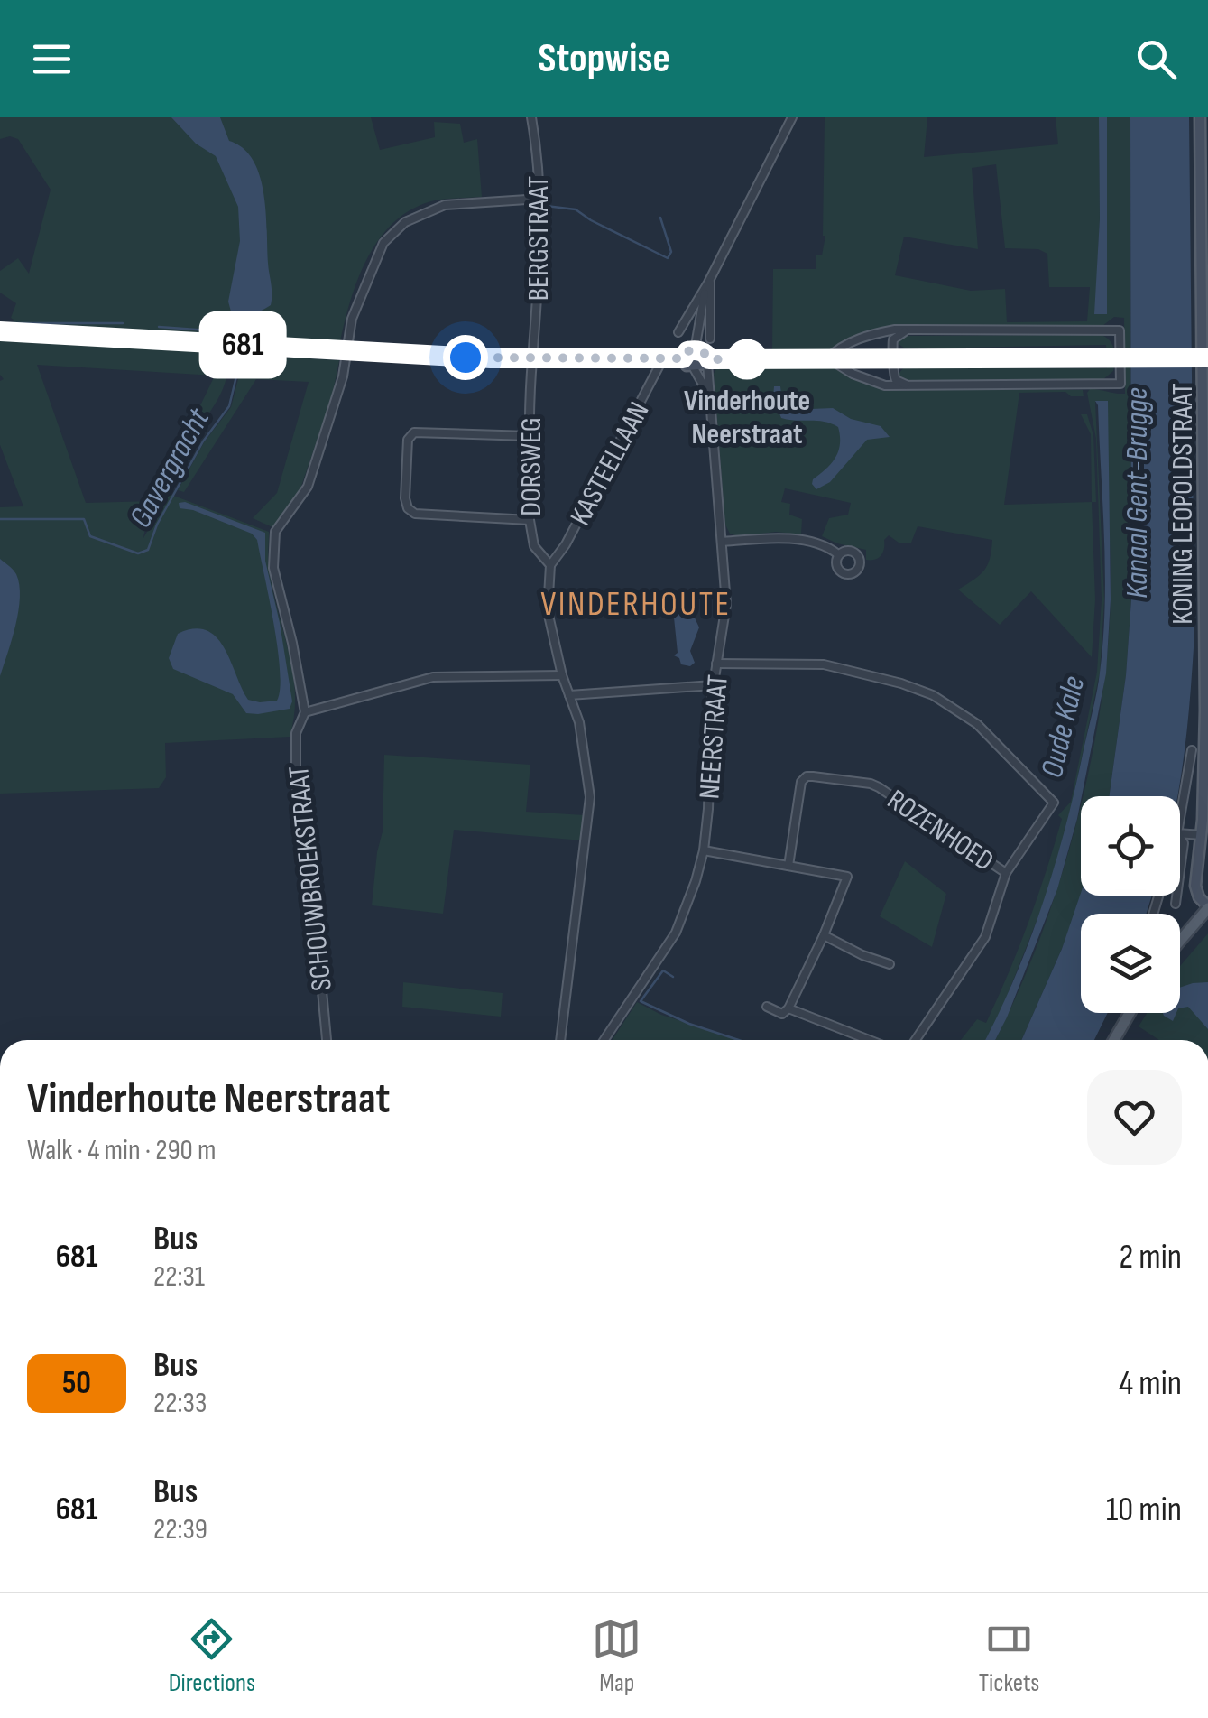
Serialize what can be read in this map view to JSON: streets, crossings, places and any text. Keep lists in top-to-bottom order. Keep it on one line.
{"streets":{"street":["BERGSTRAAT","KASTEELLAAN","DORSWEG","KONING LEOPOLDSTRAAT","NEERSTRAAT","ROZENHOED","SCHOUWBROEKSTRAAT"]},"crossings":[["BERGSTRAAT","DORSWEG"],["BERGSTRAAT","SCHOUWBROEKSTRAAT"],["KASTEELLAAN","DORSWEG"],["NEERSTRAAT","ROZENHOED"]],"districts":["VINDERHOUTE"],"water":["Gavergracht","Kanaal Gent-Brugge","Oude Kale"],"places":["Vinderhoute Neerstraat"],"lines":["bus line 681"],"page":{"header":"Stopwise","on_map":"681","heading":["Vinderhoute Neerstraat","Walk · 4 min · 290 m"],"list":[{"mark":"681","name":"Bus","note":"22:31","value":"2 min"},{"mark":"50","name":"Bus","note":"22:33","value":"4 min"},{"mark":"681","name":"Bus","note":"22:39","value":"10 min"}],"tabs":["Directions","Map","Tickets"]}}
